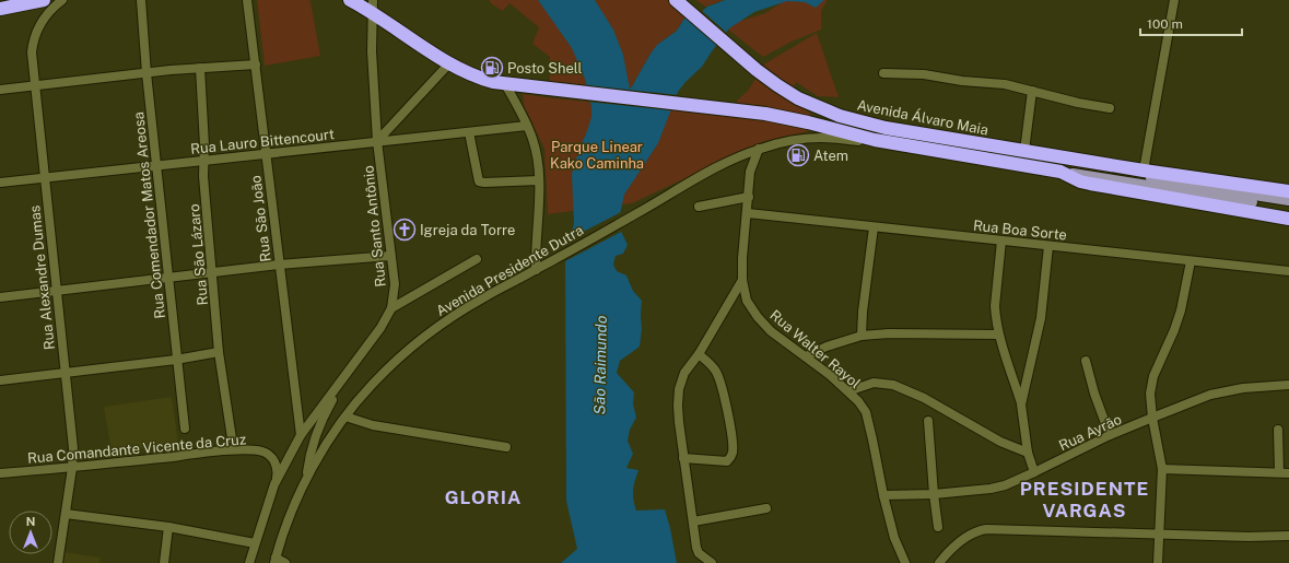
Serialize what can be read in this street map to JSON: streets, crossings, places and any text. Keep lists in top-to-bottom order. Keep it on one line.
{"streets":{"highway":["Avenida Álvaro Maia"],"street":["Rua Lauro Bittencourt","Rua Comendador Matos Areosa","Rua São João","Rua Santo Antônio","Rua Boa Sorte","Rua São Lázaro","Avenida Presidente Dutra","Rua Alexandre Dumas","Rua Walter Rayol","Rua Ayrão","Rua Comandante Vicente da Cruz"]},"crossings":[["Avenida Álvaro Maia","Rua Santo Antônio"],["Avenida Álvaro Maia","Avenida Presidente Dutra"],["Rua Lauro Bittencourt","Rua Comendador Matos Areosa"],["Rua Lauro Bittencourt","Rua São João"],["Rua Lauro Bittencourt","Rua Santo Antônio"],["Rua Lauro Bittencourt","Rua São Lázaro"],["Rua Lauro Bittencourt","Rua Alexandre Dumas"],["Rua São João","Rua Santo Antônio"],["Rua Boa Sorte","Rua Walter Rayol"],["Avenida Presidente Dutra","Rua Walter Rayol"],["Rua Alexandre Dumas","Rua Comandante Vicente da Cruz"],["Rua Walter Rayol","Rua Ayrão"]],"districts":["PRESIDENTE VARGAS","GLORIA"],"water":["São Raimundo"],"parks":["Parque Linear Kako Caminha"],"places":{"fuel station":["Posto Shell","Atem"],"church":["Igreja da Torre"]},"scale_bar":"100 m","north":"top"}
